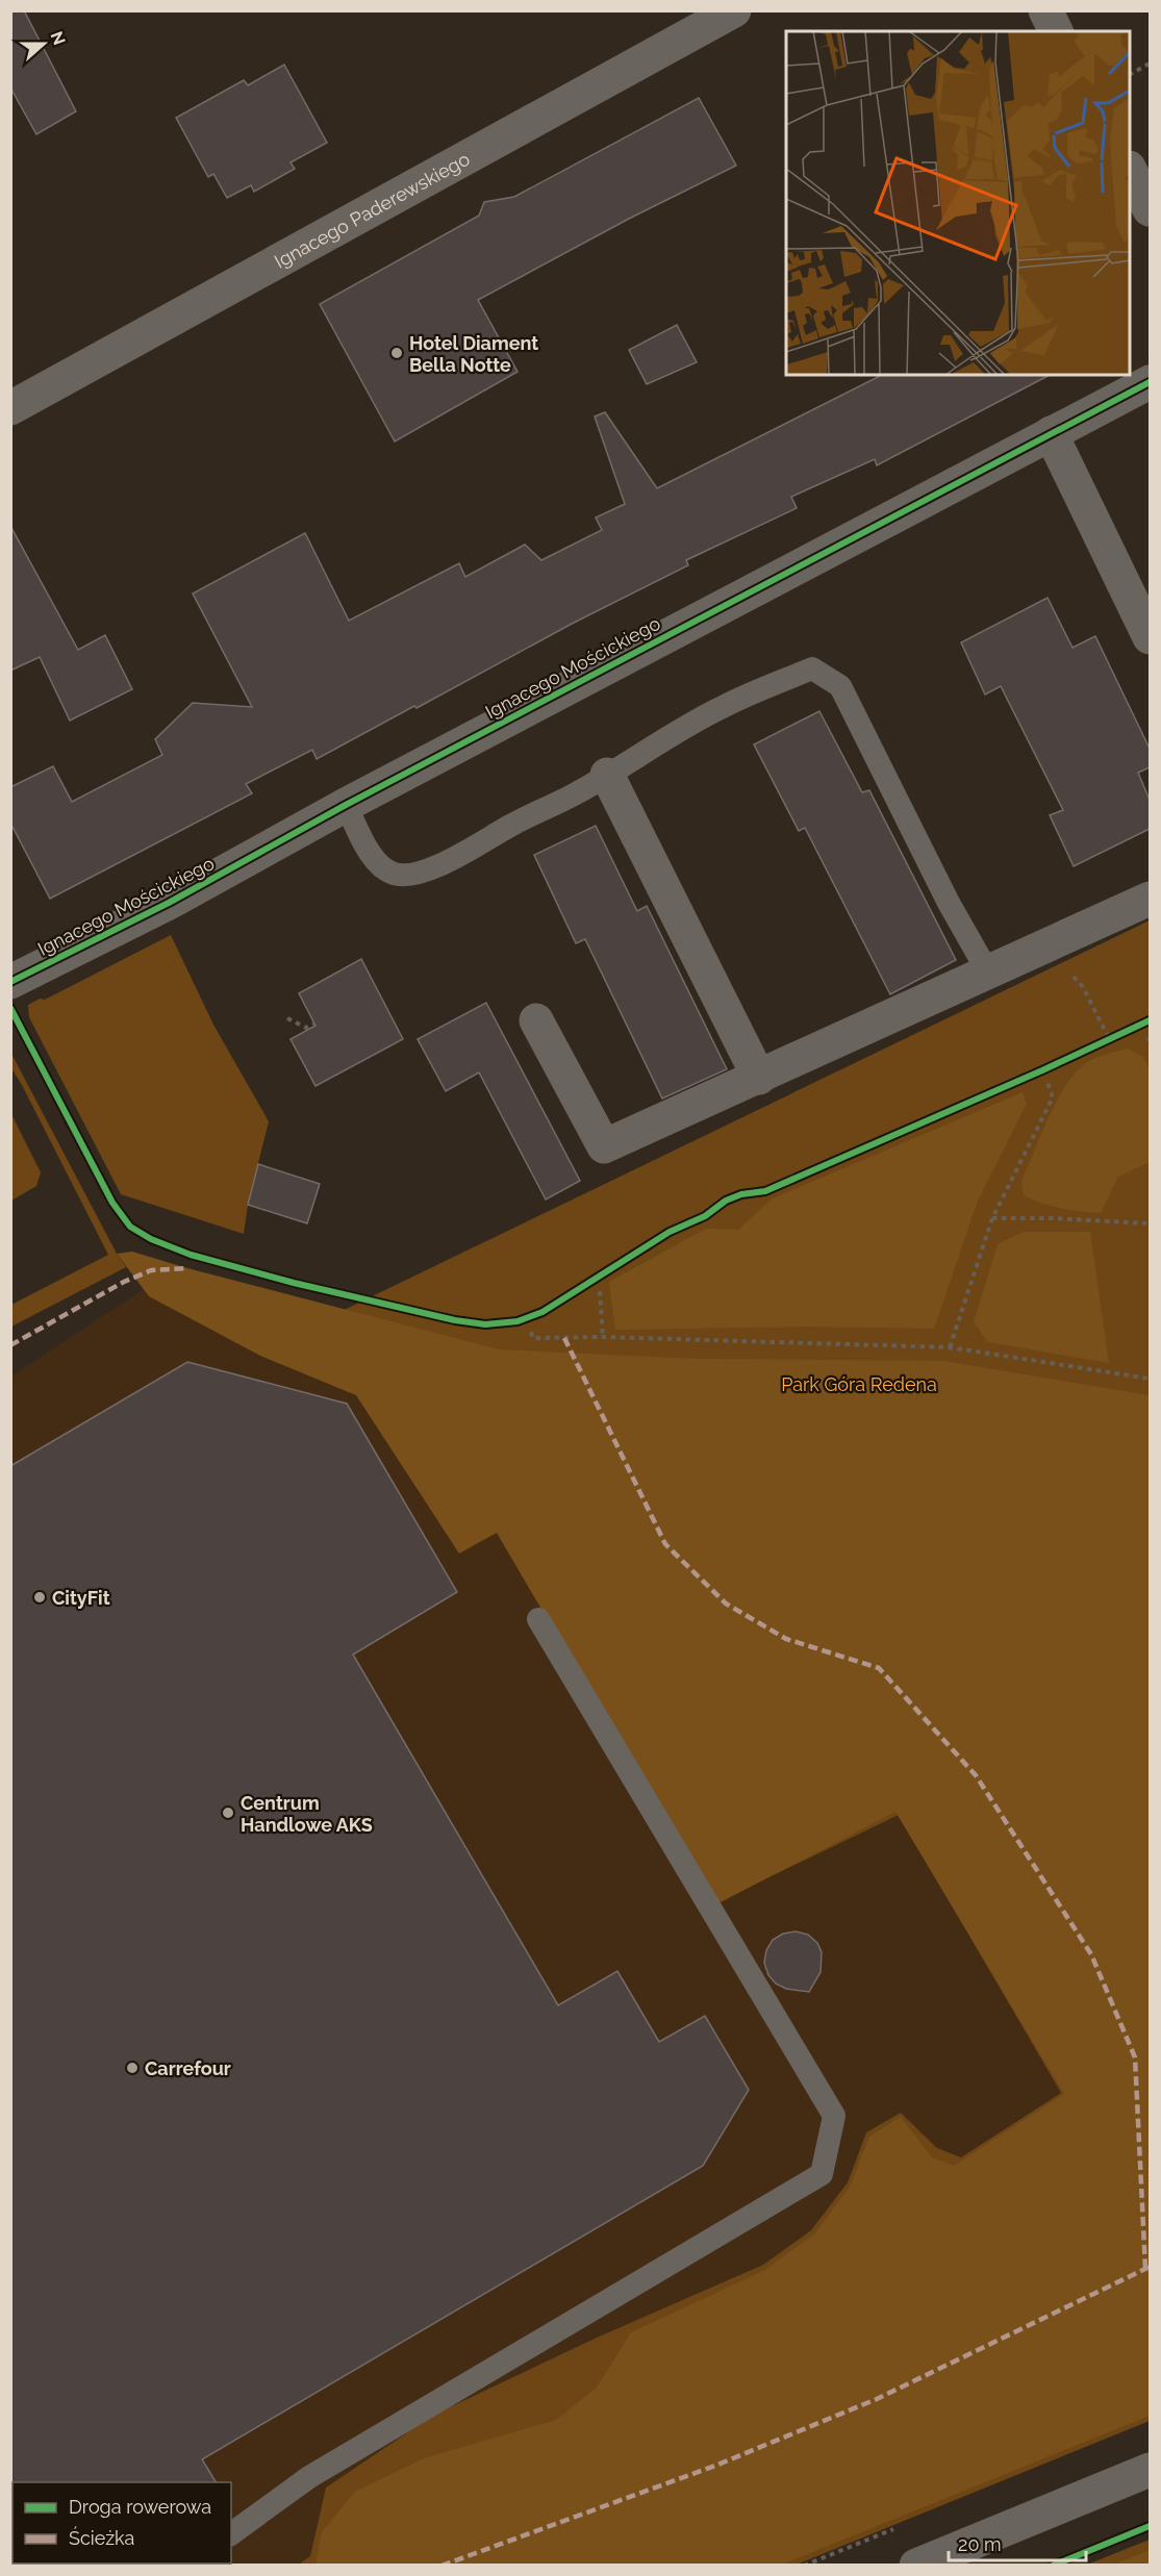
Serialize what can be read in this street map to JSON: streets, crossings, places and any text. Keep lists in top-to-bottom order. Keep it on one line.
{"streets":{"street":["Ignacego Paderewskiego","Ignacego Mościckiego"]},"parks":["Park Góra Redena"],"places":["Hotel Diament Bella Notte","CityFit","Centrum Handlowe AKS","Carrefour"],"legend":["Droga rowerowa","Ścieżka"],"scale_bar":"20 m","north":"right"}
